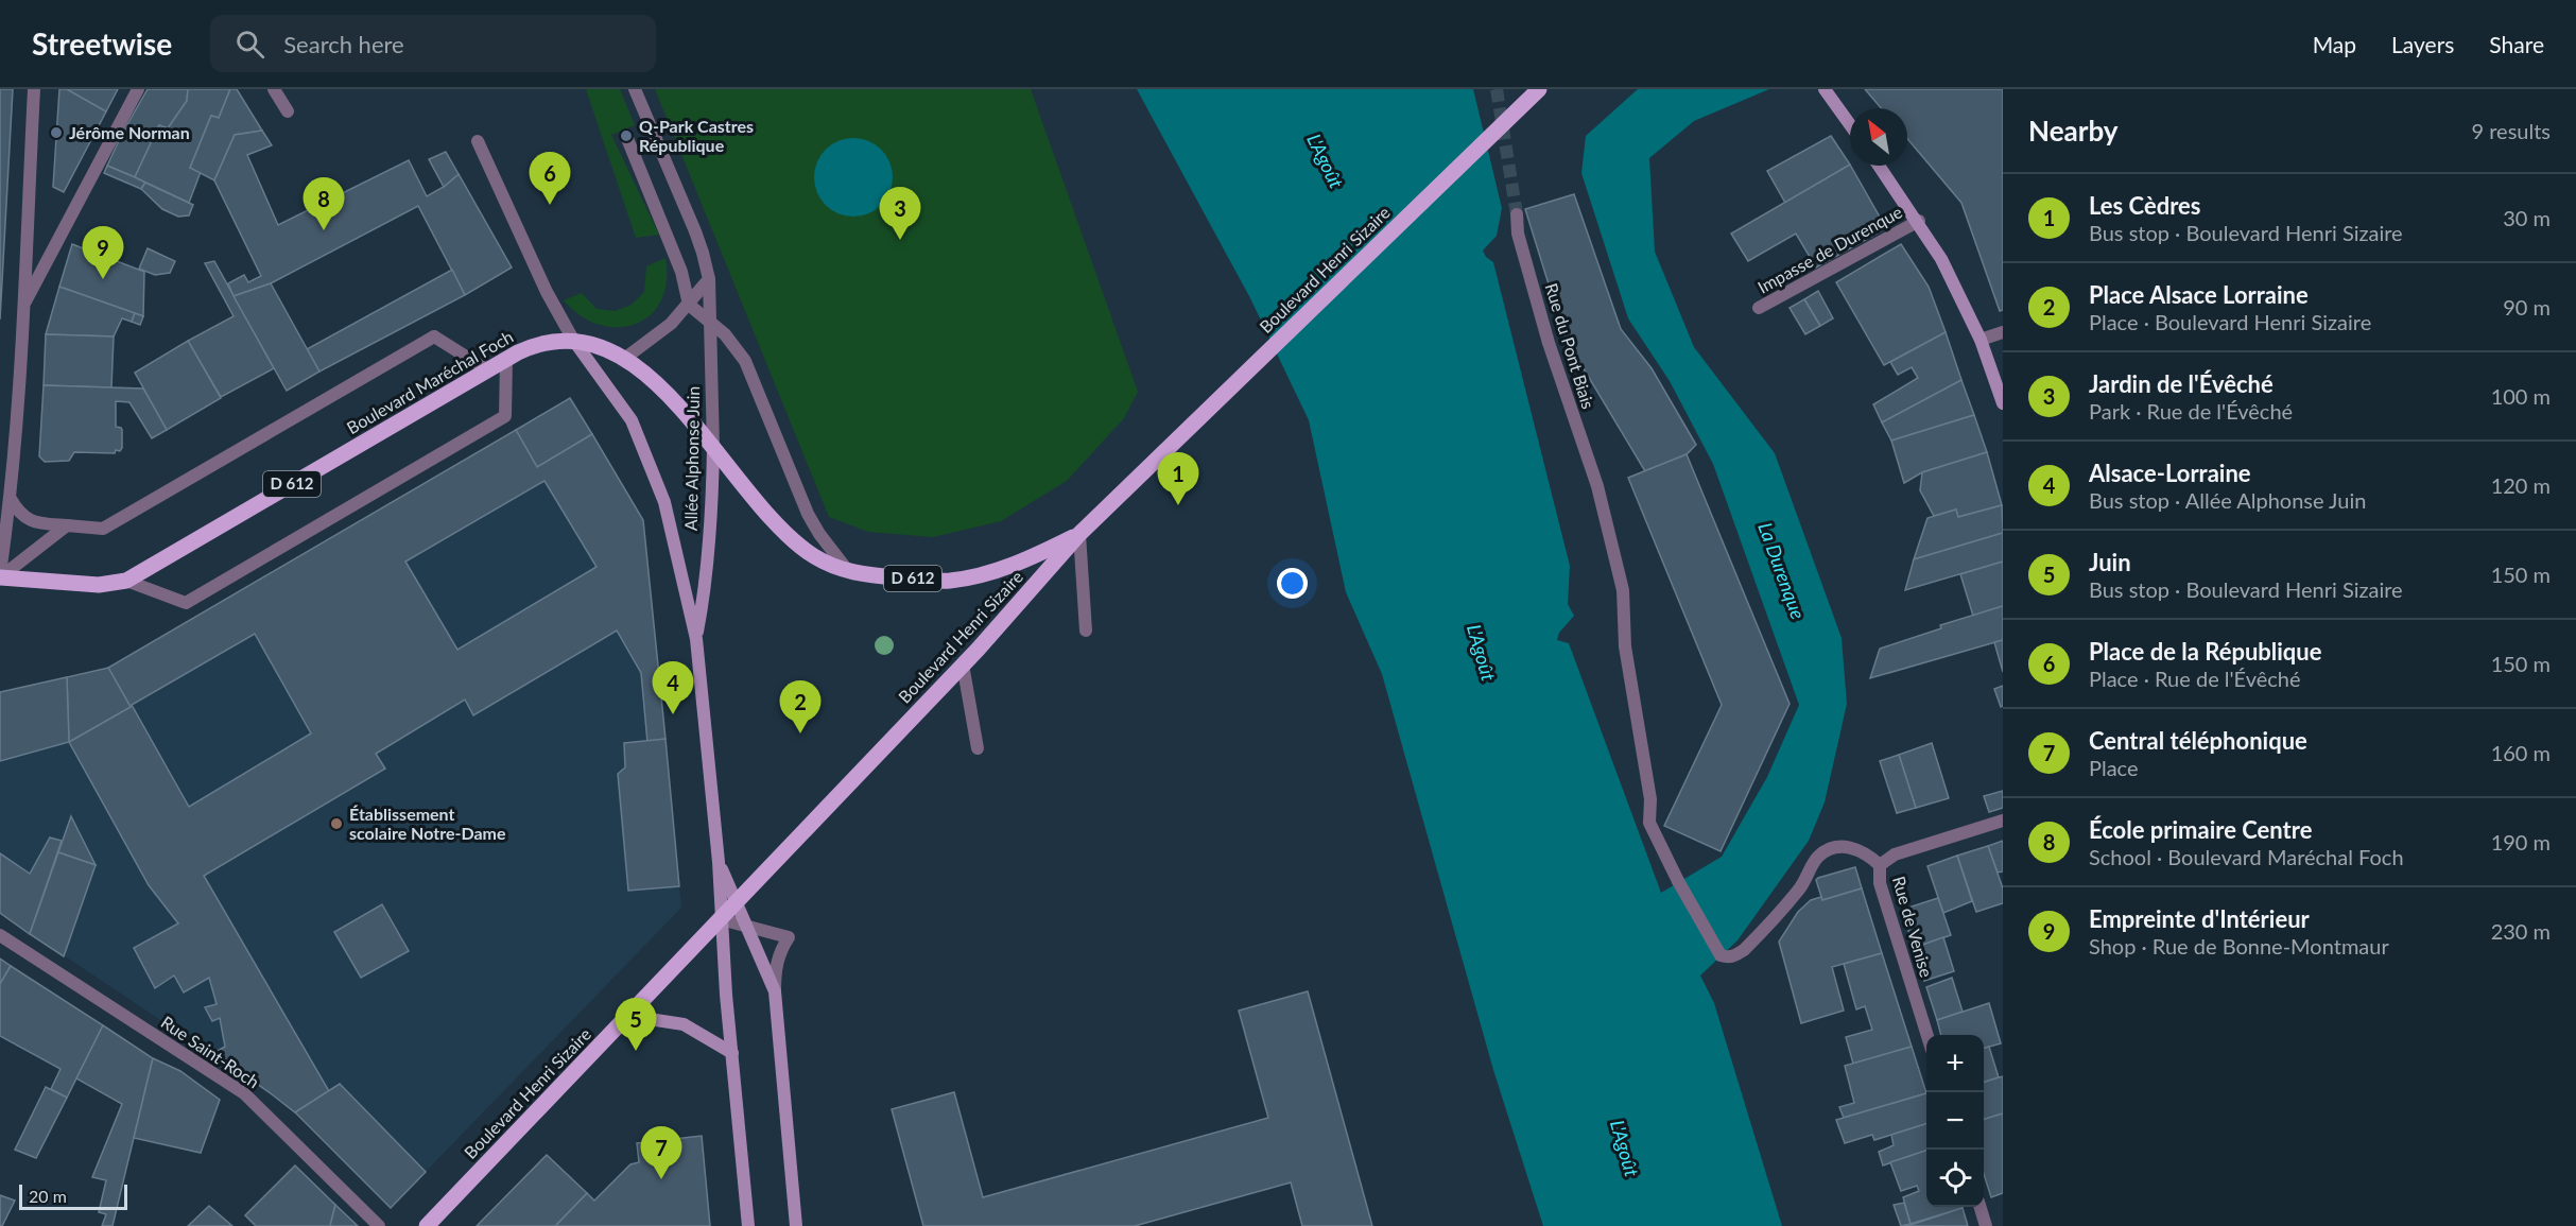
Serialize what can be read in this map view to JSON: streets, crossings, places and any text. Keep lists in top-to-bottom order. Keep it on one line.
{"streets":{"main road":["Boulevard Henri Sizaire","Boulevard Maréchal Foch","Allée Alphonse Juin","D 612"],"street":["Impasse de Durenque","Rue du Pont Biais","Rue de Venise","Rue Saint-Roch"]},"crossings":[["Boulevard Henri Sizaire","Boulevard Maréchal Foch"],["Boulevard Henri Sizaire","Allée Alphonse Juin"],["Rue du Pont Biais","Rue de Venise"],["Boulevard Maréchal Foch","Allée Alphonse Juin"]],"water":["L'Agoût","La Durenque"],"places":["Jérôme Norman","Q-Park Castres République","Établissement scolaire Notre-Dame"],"scale_bar":"20 m","north":"top left","page":{"header":"Streetwise","search":"Search here","nav":["Map","Layers","Share"],"heading":["Nearby","9 results"],"pins":["6","8","3","9","1","4","2","5","7"],"list":[{"mark":"1","name":"Les Cèdres","note":"Bus stop · Boulevard Henri Sizaire","value":"30 m"},{"mark":"2","name":"Place Alsace Lorraine","note":"Place · Boulevard Henri Sizaire","value":"90 m"},{"mark":"3","name":"Jardin de l'Évêché","note":"Park · Rue de l'Évêché","value":"100 m"},{"mark":"4","name":"Alsace-Lorraine","note":"Bus stop · Allée Alphonse Juin","value":"120 m"},{"mark":"5","name":"Juin","note":"Bus stop · Boulevard Henri Sizaire","value":"150 m"},{"mark":"6","name":"Place de la République","note":"Place · Rue de l'Évêché","value":"150 m"},{"mark":"7","name":"Central téléphonique","note":"Place","value":"160 m"},{"mark":"8","name":"École primaire Centre","note":"School · Boulevard Maréchal Foch","value":"190 m"},{"mark":"9","name":"Empreinte d'Intérieur","note":"Shop · Rue de Bonne-Montmaur","value":"230 m"}],"map_buttons":["+","−"],"scale":"20 m"}}
